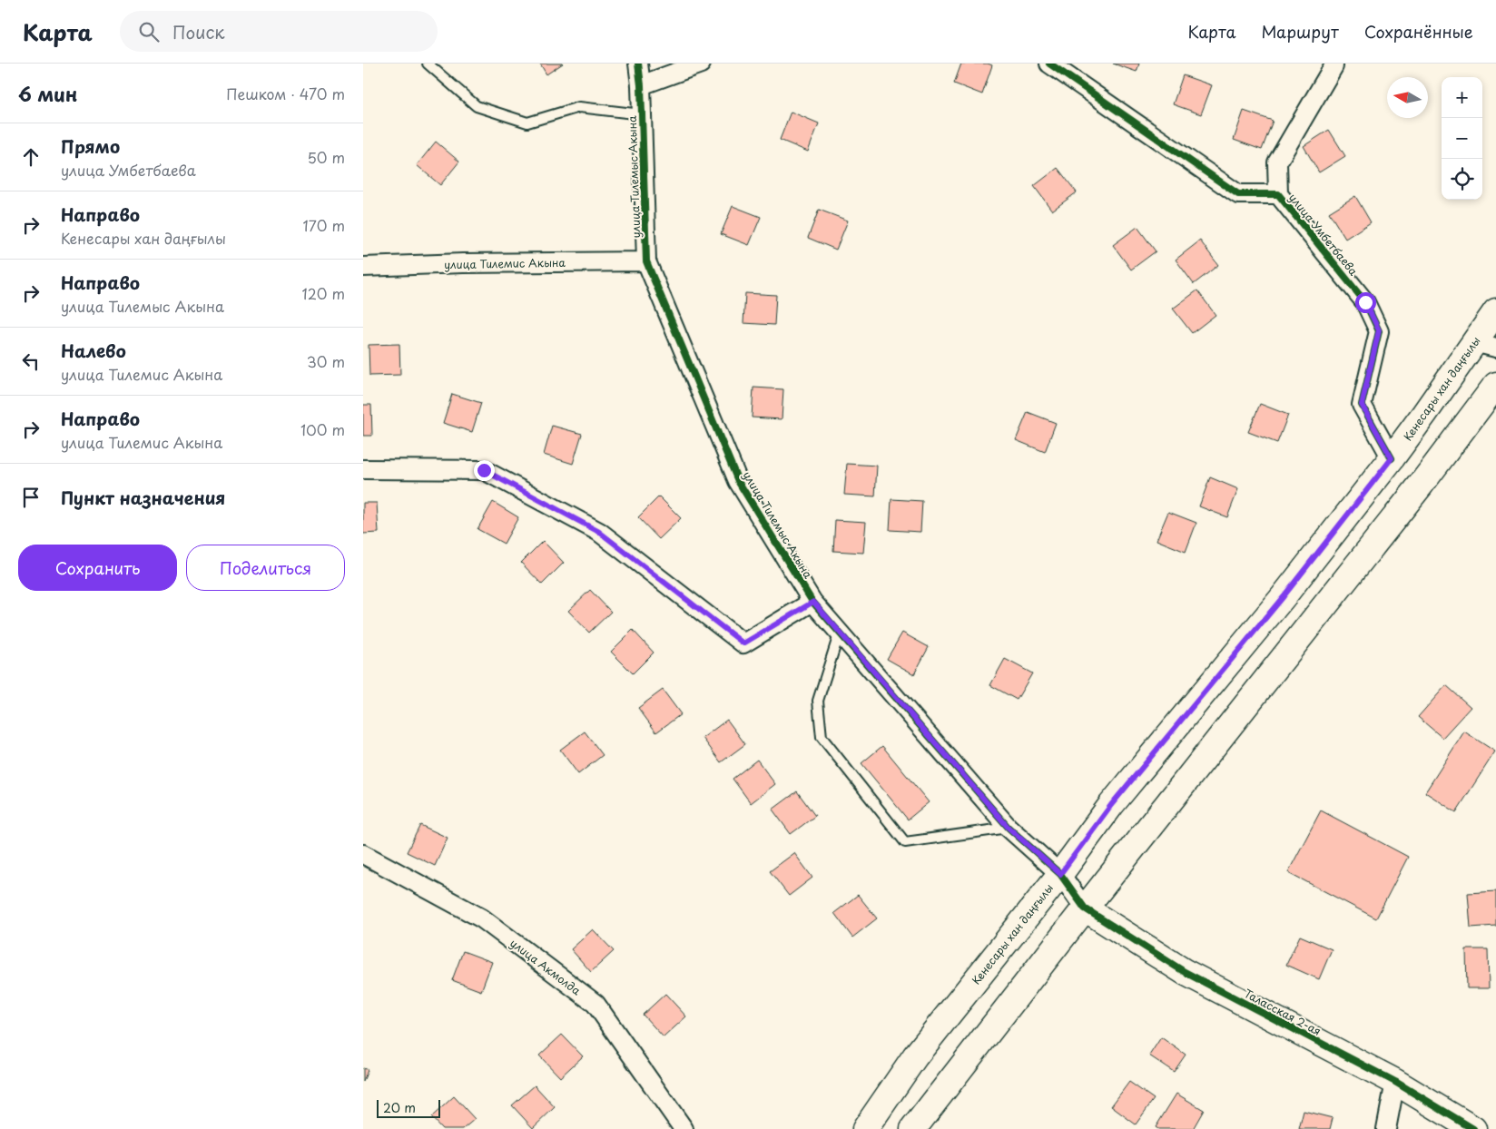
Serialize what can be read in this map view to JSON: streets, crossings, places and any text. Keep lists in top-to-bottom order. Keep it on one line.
{"streets":{"main road":["Кенесары хан даңғылы","Таласская 2-ая"],"street":["улица Тилемыс Акына","улица Умбетбаева","улица Тилемис Акына","улица Акмолда"]},"crossings":[["улица Тилемыс Акына","улица Тилемис Акына"],["улица Тилемыс Акына","Кенесары хан даңғылы"],["улица Тилемыс Акына","Таласская 2-ая"],["улица Умбетбаева","Кенесары хан даңғылы"]],"scale_bar":"20 m","north":"left","page":{"header":"Карта","search":"Поиск","nav":["Карта","Маршрут","Сохранённые"],"heading":["6 мин","Пешком · 470 m"],"map_buttons":["+","−"],"list":[["Прямо","улица Умбетбаева","50 m"],["Направо","Кенесары хан даңғылы","170 m"],["Направо","улица Тилемыс Акына","120 m"],["Налево","улица Тилемис Акына","30 m"],["Направо","улица Тилемис Акына","100 m"],"Пункт назначения"],"buttons":["Сохранить","Поделиться"],"scale":"20 m"}}
